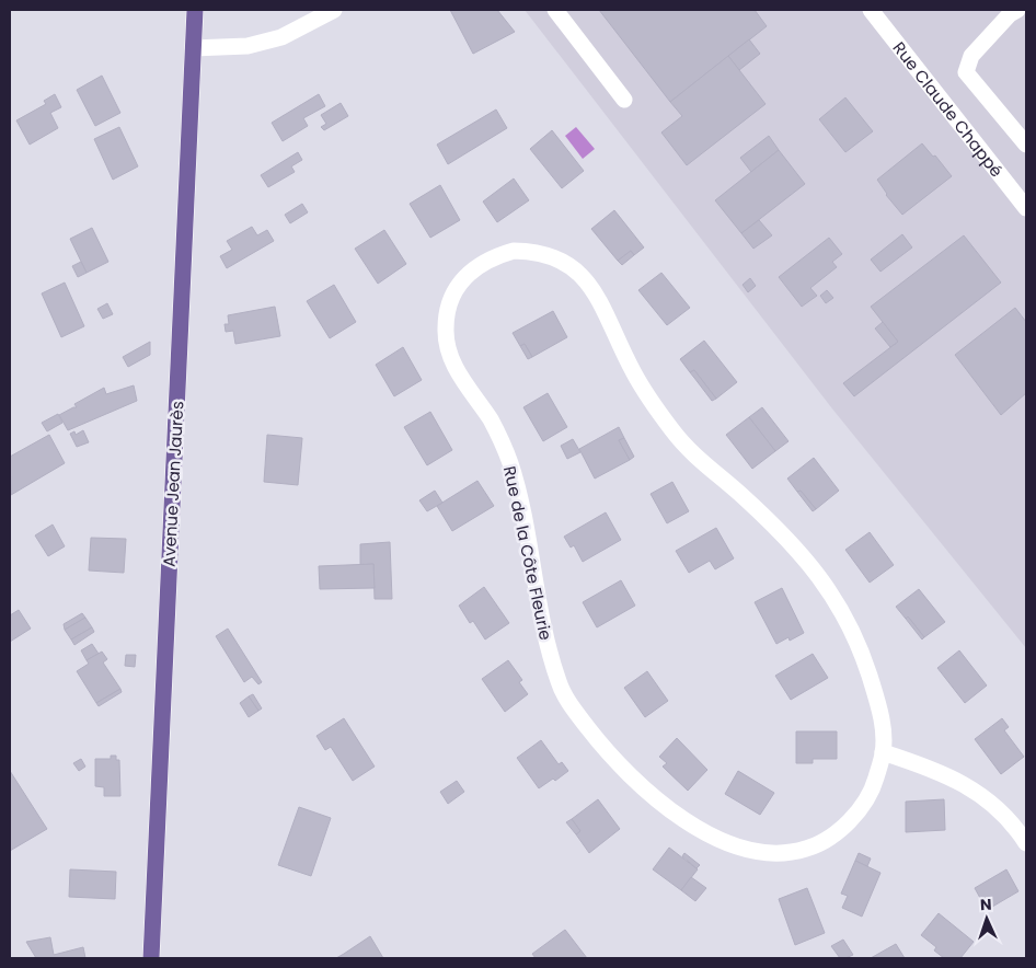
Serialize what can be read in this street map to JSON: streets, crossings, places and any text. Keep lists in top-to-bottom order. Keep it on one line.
{"streets":{"main road":["Avenue Jean Jaurès"],"street":["Rue Claude Chappé","Rue de la Côte Fleurie"]},"north":"top"}
